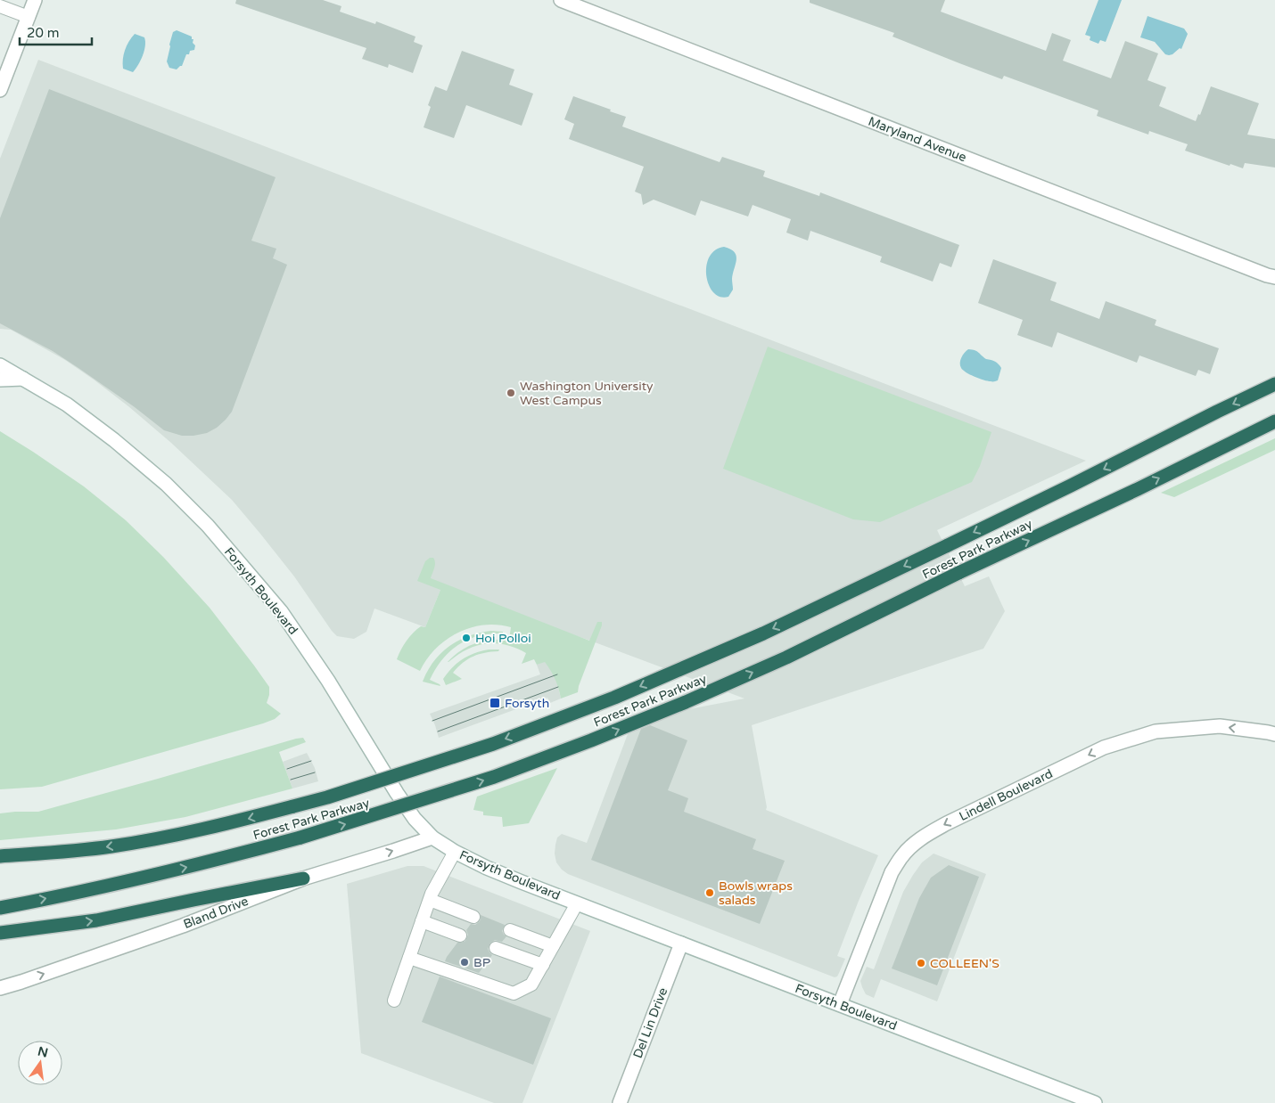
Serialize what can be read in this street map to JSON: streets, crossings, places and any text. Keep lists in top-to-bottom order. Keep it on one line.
{"streets":{"highway":["Forest Park Parkway"],"street":["Maryland Avenue","Forsyth Boulevard","Lindell Boulevard","Bland Drive","Del Lin Drive"]},"crossings":[["Forsyth Boulevard","Lindell Boulevard"],["Forsyth Boulevard","Bland Drive"],["Forsyth Boulevard","Del Lin Drive"]],"one_way":["Lindell Boulevard","Bland Drive"],"places":{"other":["Washington University West Campus","Hoi Polloi","Bowls wraps salads","BP","COLLEEN'S"],"transit":["Forsyth"]},"scale_bar":"20 m","north":"top"}
